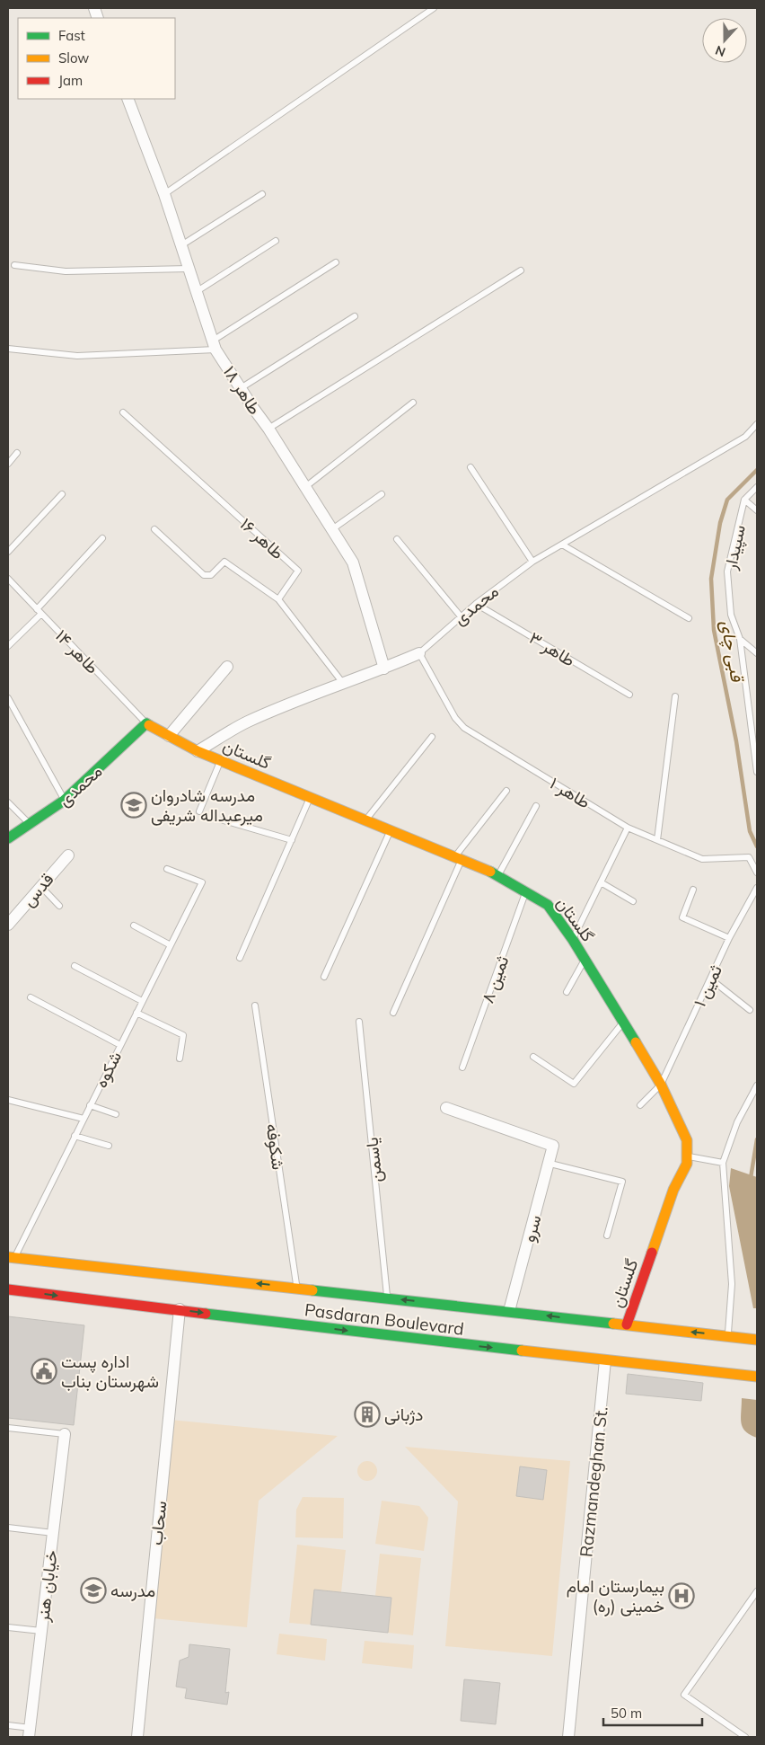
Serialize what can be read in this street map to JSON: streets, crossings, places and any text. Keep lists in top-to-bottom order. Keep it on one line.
{"streets":{"main road":["محمدی","گلستان","Pasdaran Boulevard"],"street":["طاهر ۱۸","قدس","سرو","Razmandeghan St.","سحاب","خیابان هنر"],"lane":["طاهر ۱۶","سپیدار","طاهر ۳","طاهر ۱۴","طاهر ۱","ثمین ۸","ثمین ۱","شکوه","شکوفه","یاسمن"]},"crossings":[["طاهر ۱۸","محمدی"],["محمدی","طاهر ۳"],["محمدی","طاهر ۱۴"],["محمدی","گلستان"],["محمدی","طاهر ۱"],["طاهر ۱۴","گلستان"],["گلستان","ثمین ۸"],["گلستان","ثمین ۱"],["گلستان","Pasdaran Boulevard"],["شکوه","Pasdaran Boulevard"],["شکوفه","Pasdaran Boulevard"],["یاسمن","Pasdaran Boulevard"],["سرو","Pasdaran Boulevard"],["Pasdaran Boulevard","Razmandeghan St."],["Pasdaran Boulevard","سحاب"]],"water":["قبی چای"],"places":{"school or university":["مدرسه شادروان میرعبداله شریفی","مدرسه"],"public building":["اداره پست شهرستان بناب"],"building":["دژبانی"],"hospital":["بیمارستان امام خمینی (ره)"]},"legend":["Fast","Slow","Jam"],"scale_bar":"50 m","north":"bottom"}
